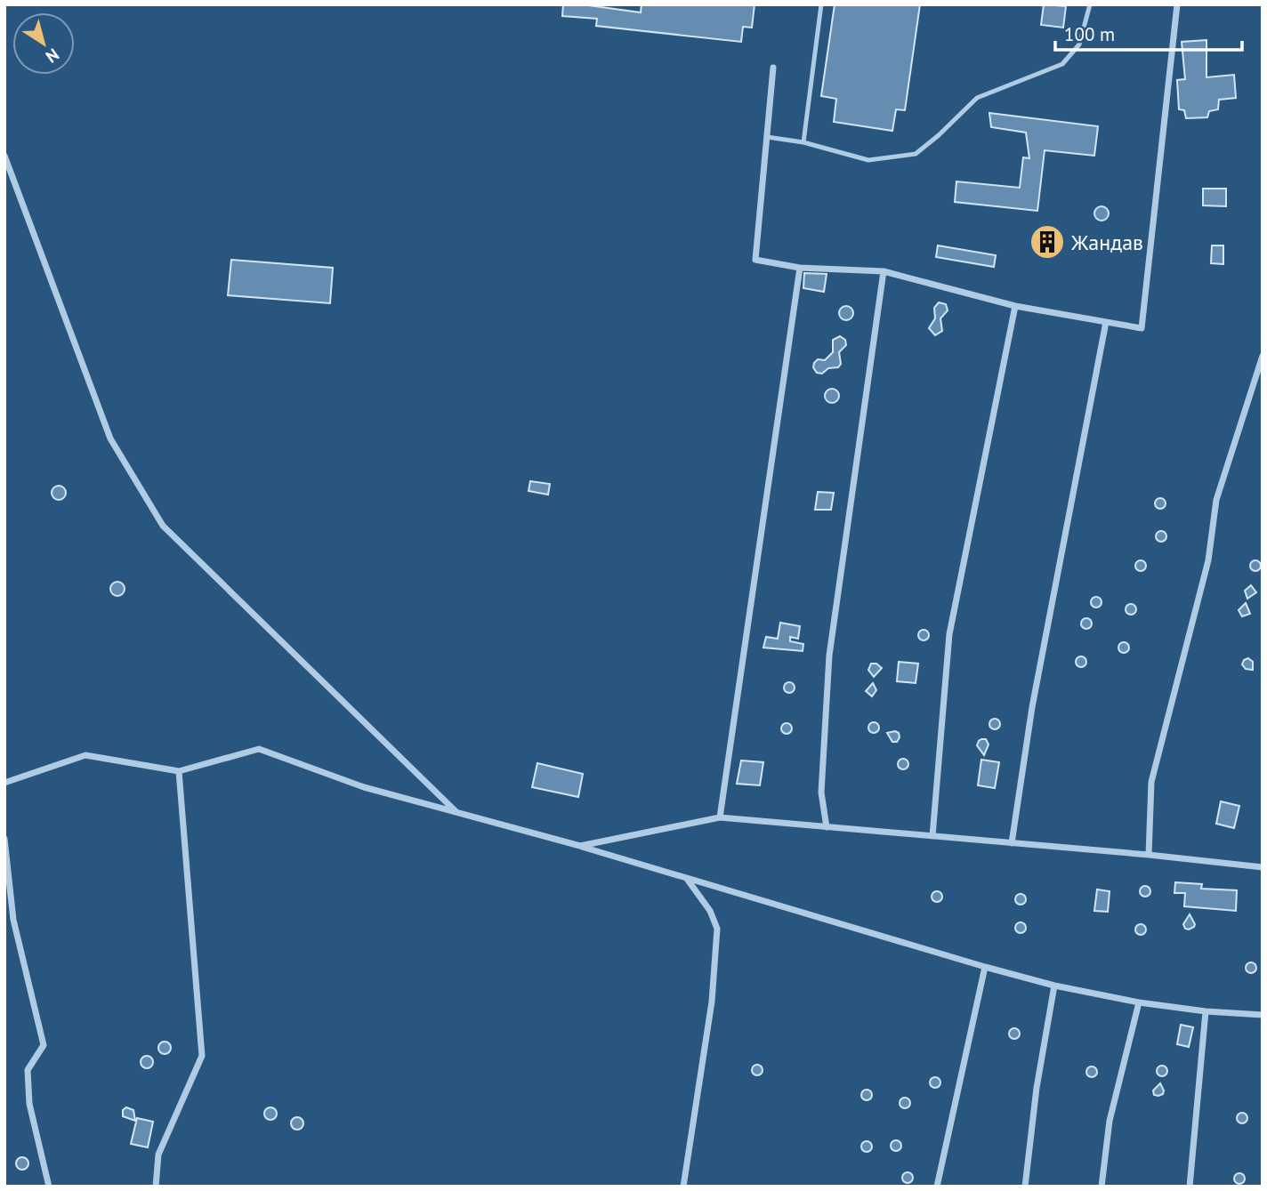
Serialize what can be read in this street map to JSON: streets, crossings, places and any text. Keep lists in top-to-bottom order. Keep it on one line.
{"places":{"building":["Жандав"]},"scale_bar":"100 m","north":"bottom right"}
